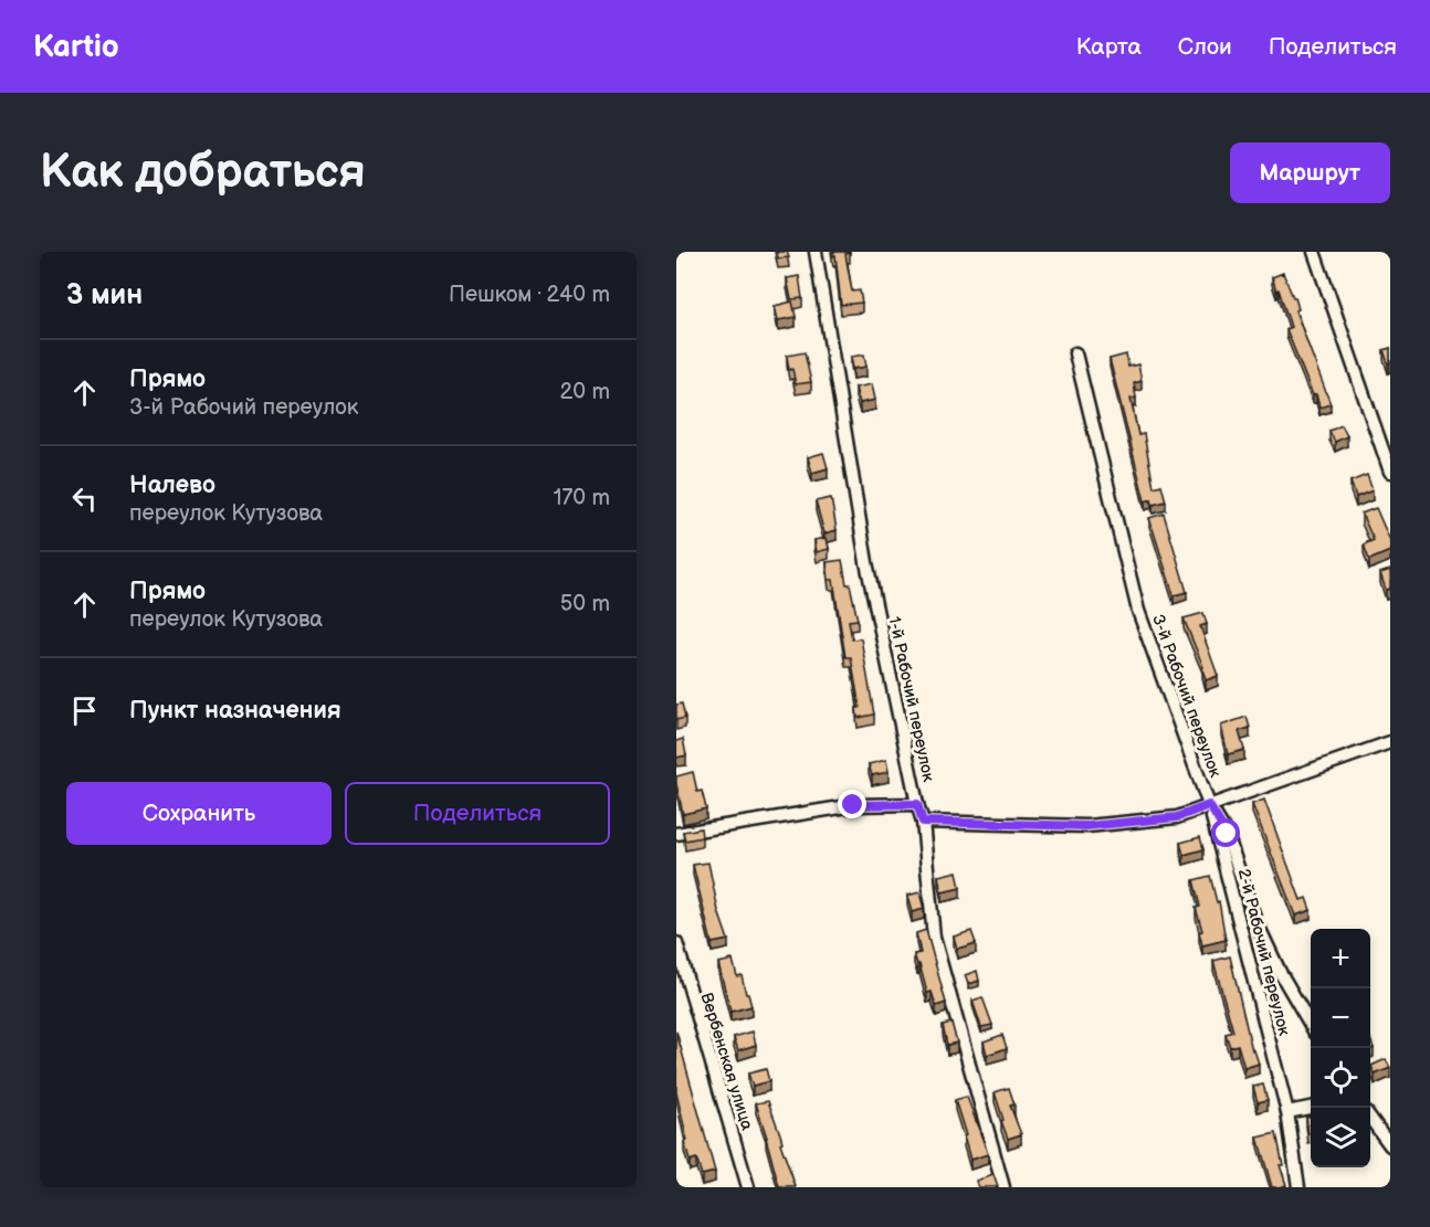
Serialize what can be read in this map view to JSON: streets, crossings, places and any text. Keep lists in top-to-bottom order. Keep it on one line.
{"streets":{"street":["3-й Рабочий переулок","1-й Рабочий переулок","2-й Рабочий переулок","Вербенская улица"]},"crossings":[["3-й Рабочий переулок","2-й Рабочий переулок"]],"page":{"header":"Kartio","nav":["Карта","Слои","Поделиться"],"buttons":["Маршрут",["Сохранить","Поделиться"]],"title":"Как добраться","heading":["3 мин","Пешком · 240 m"],"list":[["Прямо","3-й Рабочий переулок","20 m"],["Налево","переулок Кутузова","170 m"],["Прямо","переулок Кутузова","50 m"],"Пункт назначения"],"map_buttons":["+","−"]}}
